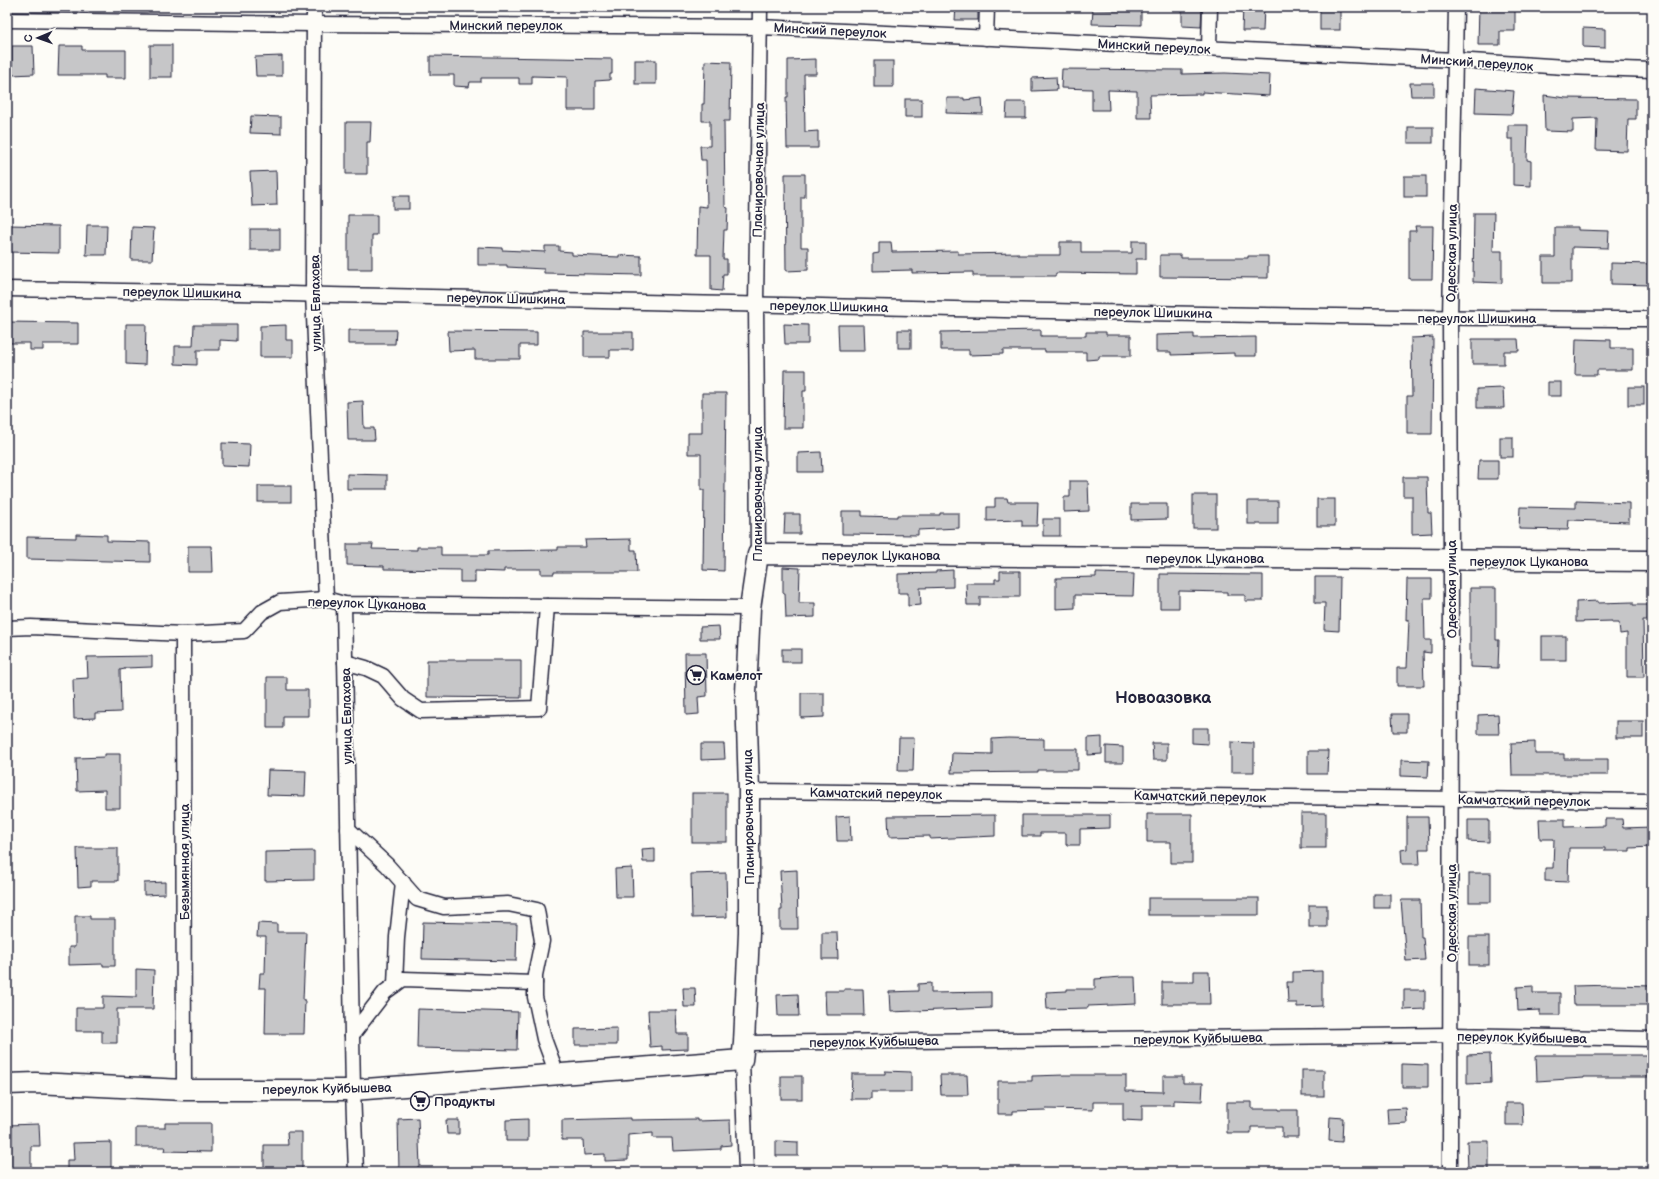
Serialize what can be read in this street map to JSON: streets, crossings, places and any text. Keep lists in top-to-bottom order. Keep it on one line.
{"streets":{"main road":["Планировочная улица","переулок Цуканова","переулок Куйбышева"],"street":["Минский переулок","Одесская улица","переулок Шишкина","улица Евлахова","Камчатский переулок","Безымянная улица"]},"crossings":[["Минский переулок","Планировочная улица"],["Минский переулок","Одесская улица"],["Минский переулок","улица Евлахова"],["Планировочная улица","переулок Шишкина"],["Планировочная улица","переулок Цуканова"],["Планировочная улица","Камчатский переулок"],["Планировочная улица","переулок Куйбышева"],["Одесская улица","переулок Шишкина"],["Одесская улица","переулок Цуканова"],["Одесская улица","Камчатский переулок"],["Одесская улица","переулок Куйбышева"],["переулок Шишкина","улица Евлахова"],["улица Евлахова","переулок Цуканова"],["улица Евлахова","переулок Куйбышева"],["переулок Цуканова","Безымянная улица"],["Безымянная улица","переулок Куйбышева"]],"districts":["Новоазовка"],"places":{"supermarket":["Камелот","Продукты"]},"north":"left"}
